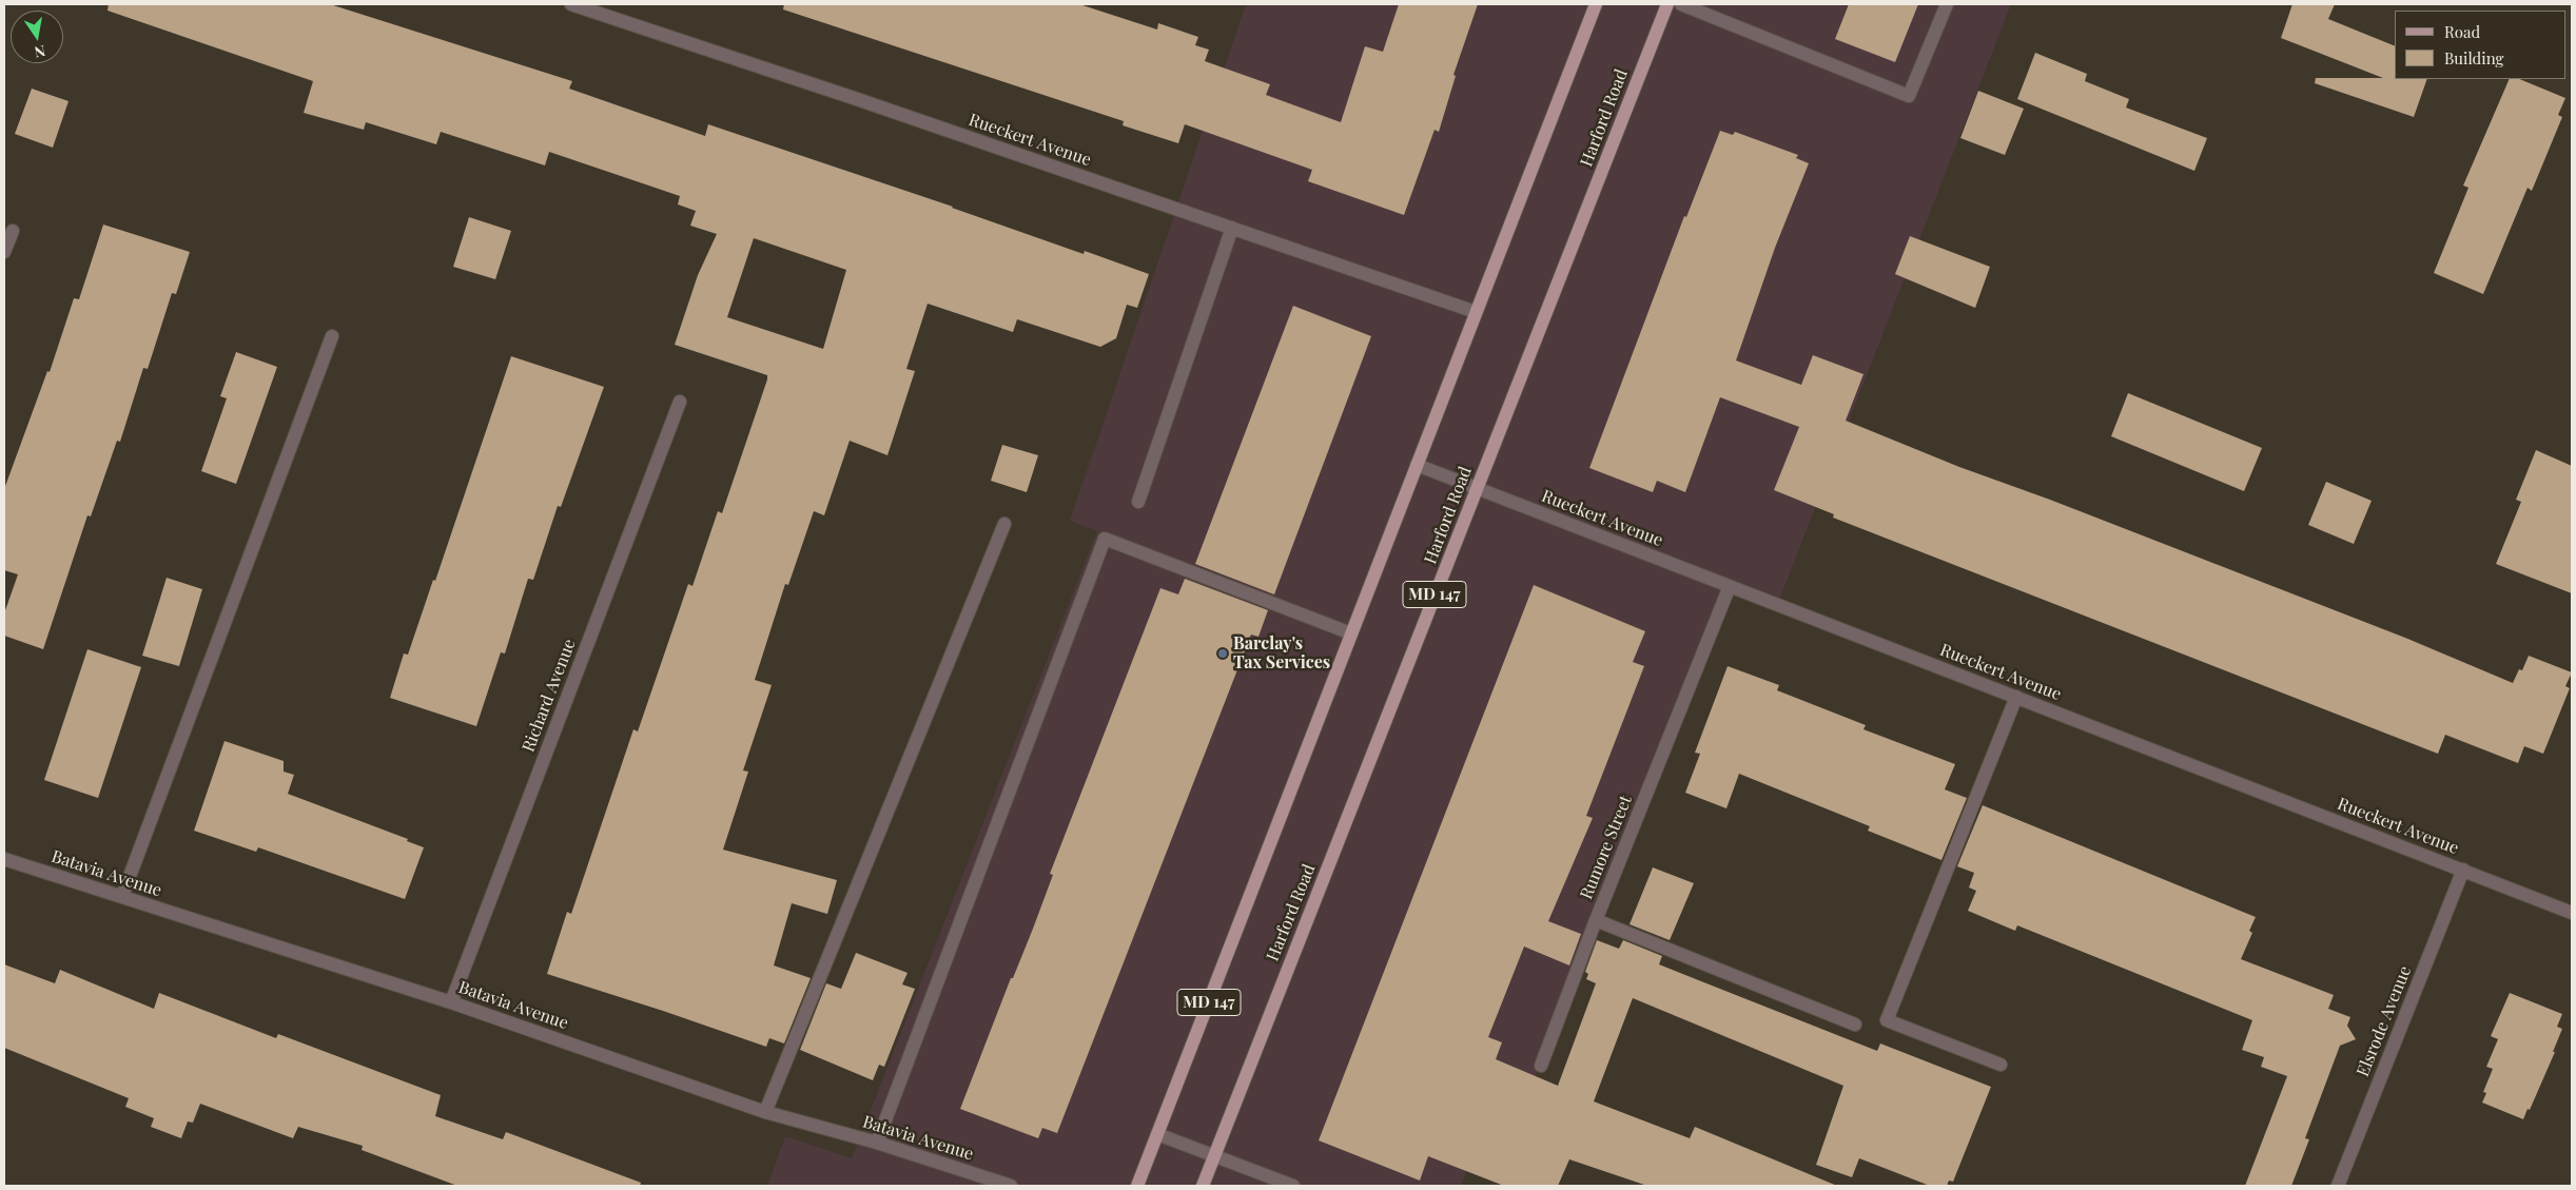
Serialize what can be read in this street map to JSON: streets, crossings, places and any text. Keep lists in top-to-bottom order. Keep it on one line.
{"streets":{"main road":["Harford Road","MD 147"],"street":["Rueckert Avenue","Richard Avenue","Rumore Street","Batavia Avenue","Elsrode Avenue"]},"crossings":[["Harford Road","Rueckert Avenue"],["Rueckert Avenue","MD 147"],["Rueckert Avenue","Rumore Street"],["Rueckert Avenue","Elsrode Avenue"],["Richard Avenue","Batavia Avenue"]],"places":["Barclay's Tax Services"],"legend":["Road","Building"],"north":"bottom"}
